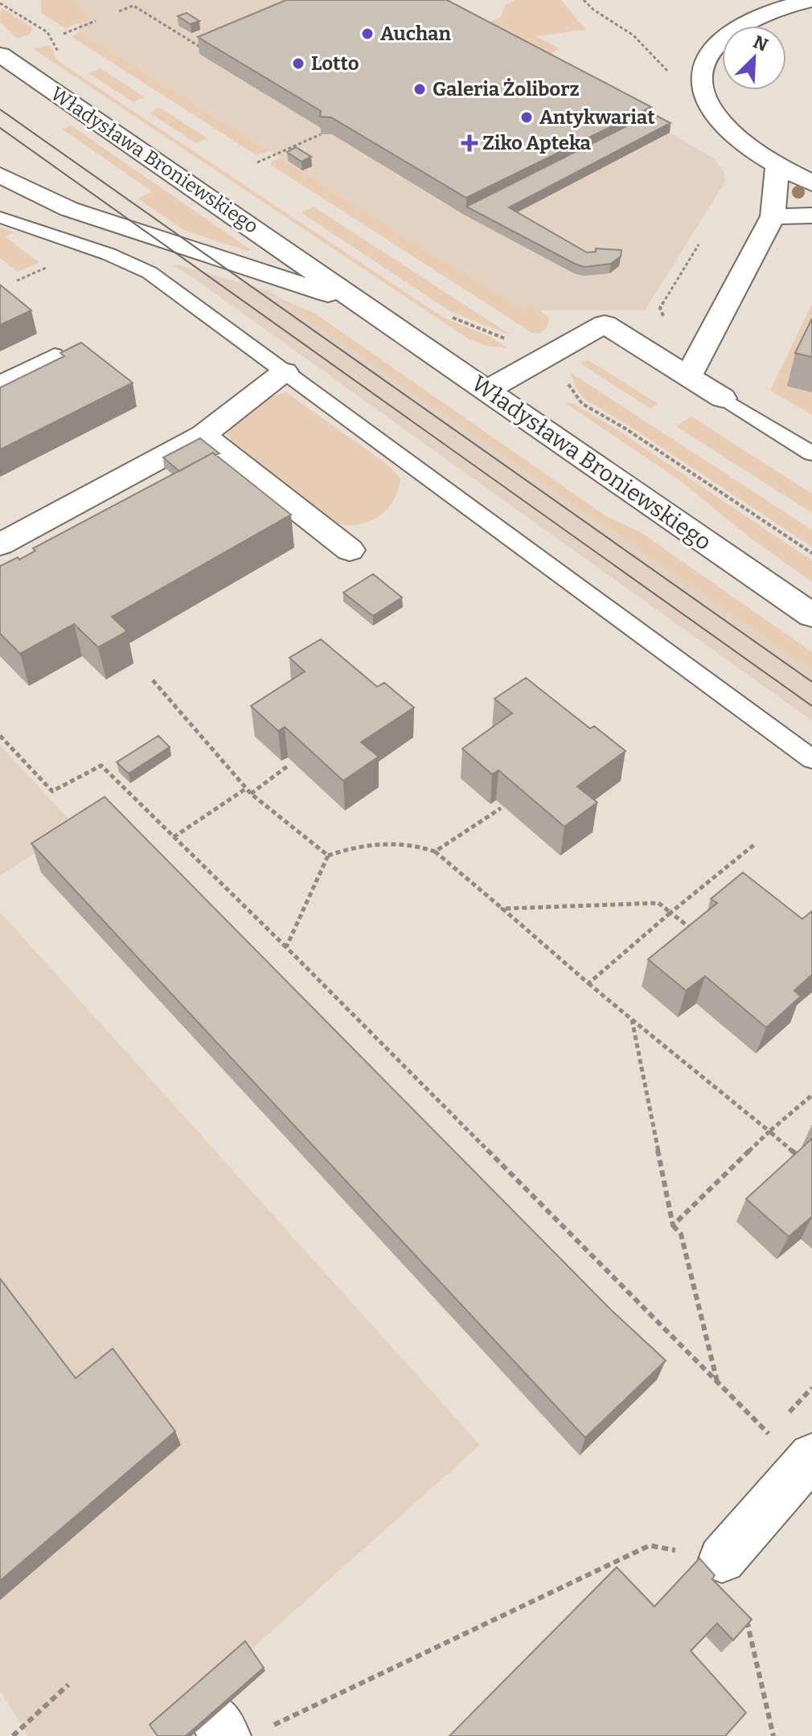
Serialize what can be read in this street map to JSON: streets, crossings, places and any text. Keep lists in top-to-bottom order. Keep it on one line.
{"streets":{"street":["Władysława Broniewskiego"]},"places":{"other":["Auchan","Lotto","Galeria Żoliborz","Antykwariat"],"health":["Ziko Apteka"]},"north":"top right"}
